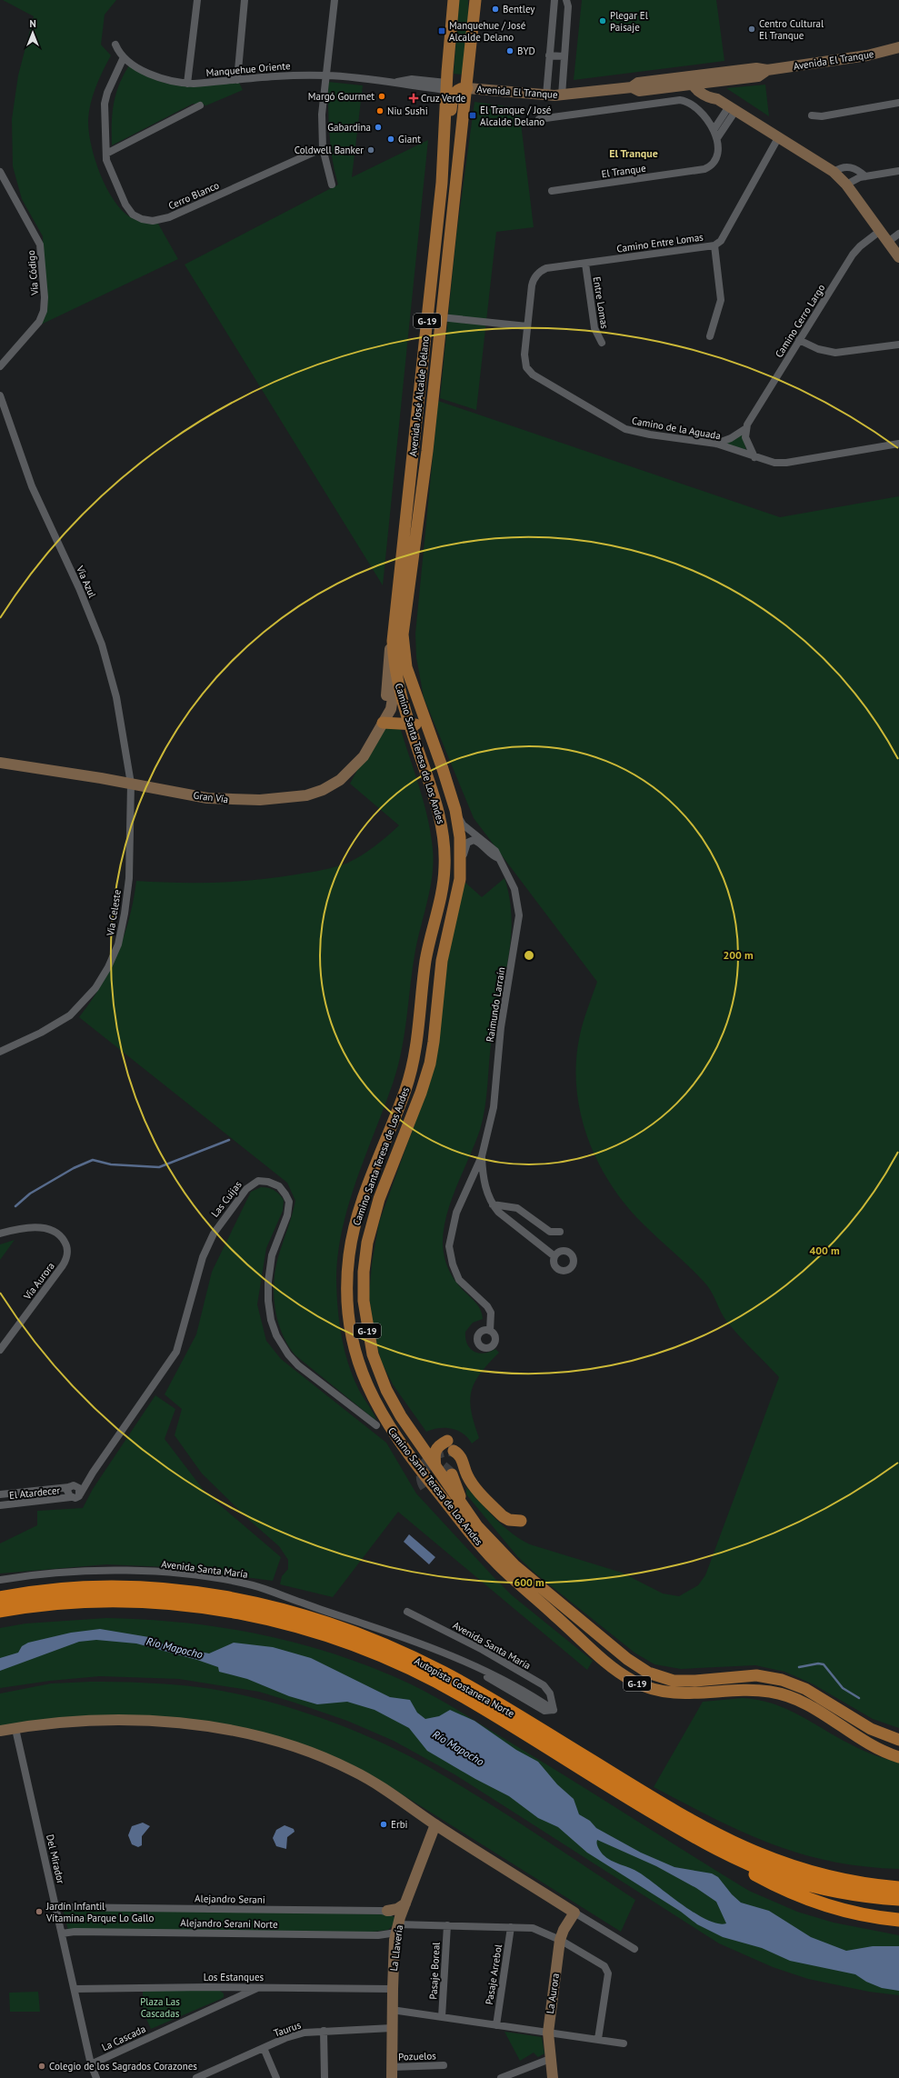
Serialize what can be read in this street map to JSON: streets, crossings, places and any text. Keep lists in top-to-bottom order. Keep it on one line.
{"streets":{"highway":["Autopista Costanera Norte"],"main road":["Avenida El Tranque","G-19","Avenida José Alcalde Délano","Camino Santa Teresa de Los Andes","Gran Vía","La Llavería","La Aurora"],"street":["Manquehue Oriente","El Tranque","Cerro Blanco","Camino Entre Lomas","Vía Código","Entre Lomas","Camino Cerro Largo","Camino de la Aguada","Vía Azul","Vía Celeste","Raimundo Larraín","Las Cuijas","Vía Aurora","El Atardecer","Avenida Santa María","Del Mirador","Alejandro Serani","Alejandro Serani Norte","Pasaje Boreal","Pasaje Arrebol","Los Estanques","Taurus","La Cascada","Pozuelos"]},"crossings":[["Avenida El Tranque","Avenida José Alcalde Délano"],["Manquehue Oriente","Cerro Blanco"],["Manquehue Oriente","Avenida José Alcalde Délano"],["Camino Entre Lomas","Entre Lomas"],["Camino Entre Lomas","Camino de la Aguada"],["Camino Cerro Largo","Camino de la Aguada"],["Avenida José Alcalde Délano","Camino Santa Teresa de Los Andes"],["Avenida José Alcalde Délano","Gran Vía"],["Vía Azul","Gran Vía"],["Vía Azul","Vía Celeste"],["Camino Santa Teresa de Los Andes","Gran Vía"],["Camino Santa Teresa de Los Andes","Raimundo Larraín"],["Gran Vía","Vía Celeste"],["Las Cuijas","El Atardecer"],["Del Mirador","Alejandro Serani"],["Del Mirador","Alejandro Serani Norte"],["Del Mirador","Los Estanques"],["Del Mirador","La Cascada"],["Alejandro Serani Norte","La Llavería"],["La Llavería","Los Estanques"],["La Llavería","Taurus"],["La Llavería","Pozuelos"],["Los Estanques","La Cascada"]],"districts":["El Tranque"],"water":["Río Mapocho"],"parks":["Plaza Las Cascadas"],"places":{"other":["Bentley","Plegar El Paisaje","Centro Cultural El Tranque","BYD","Margó Gourmet","Niu Sushi","Gabardina","Giant","Coldwell Banker","Erbi","Jardín Infantil Vitamina Parque Lo Gallo","Colegio de los Sagrados Corazones"],"transit":["Manquehue / José Alcalde Delano","El Tranque / José Alcalde Delano"],"health":["Cruz Verde"]},"north":"top","rings":["200 m","400 m","600 m"]}
